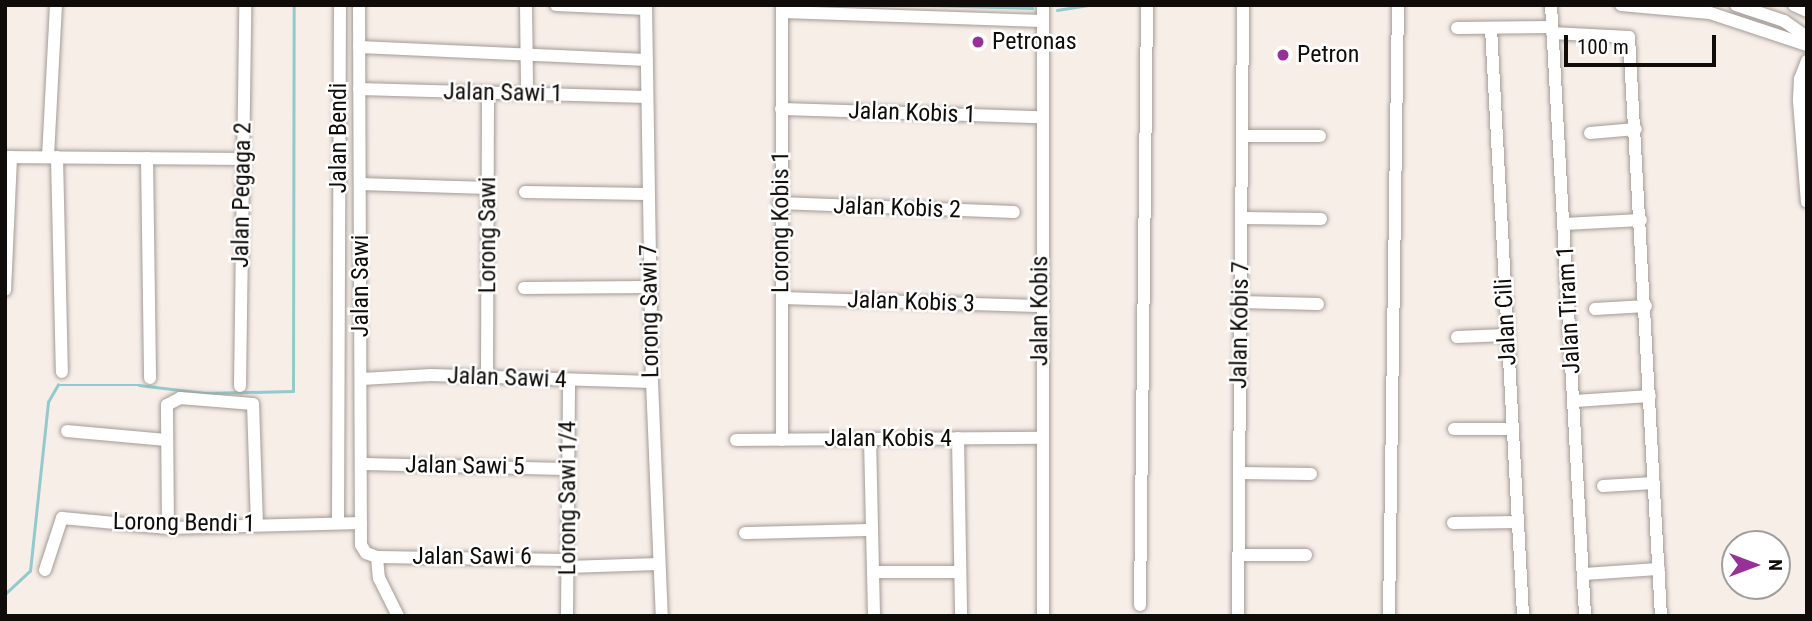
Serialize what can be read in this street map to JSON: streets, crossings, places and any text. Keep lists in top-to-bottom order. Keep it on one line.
{"streets":{"street":["Jalan Sawi 1","Jalan Kobis 1","Jalan Bendi","Jalan Pegaga 2","Jalan Kobis 2","Lorong Kobis 1","Lorong Sawi","Jalan Sawi","Jalan Kobis 3","Jalan Tiram 1","Lorong Sawi 7","Jalan Kobis","Jalan Cili","Jalan Kobis 7","Jalan Sawi 4","Jalan Kobis 4","Jalan Sawi 5","Lorong Sawi 1/4","Lorong Bendi 1","Jalan Sawi 6"]},"crossings":[["Jalan Sawi 1","Lorong Sawi"],["Jalan Sawi 1","Jalan Sawi"],["Jalan Sawi 1","Lorong Sawi 7"],["Jalan Kobis 1","Lorong Kobis 1"],["Jalan Kobis 1","Jalan Kobis"],["Jalan Bendi","Lorong Bendi 1"],["Jalan Kobis 2","Lorong Kobis 1"],["Lorong Kobis 1","Jalan Kobis 3"],["Lorong Kobis 1","Jalan Kobis 4"],["Lorong Sawi","Jalan Sawi 4"],["Jalan Sawi","Jalan Sawi 4"],["Jalan Sawi","Jalan Sawi 5"],["Jalan Sawi","Lorong Bendi 1"],["Jalan Sawi","Jalan Sawi 6"],["Jalan Kobis 3","Jalan Kobis"],["Lorong Sawi 7","Jalan Sawi 4"],["Lorong Sawi 7","Jalan Sawi 6"],["Jalan Kobis","Jalan Kobis 4"],["Jalan Sawi 4","Lorong Sawi 1/4"],["Jalan Sawi 5","Lorong Sawi 1/4"],["Lorong Sawi 1/4","Jalan Sawi 6"]],"places":["Petronas","Petron"],"scale_bar":"100 m","north":"right"}
